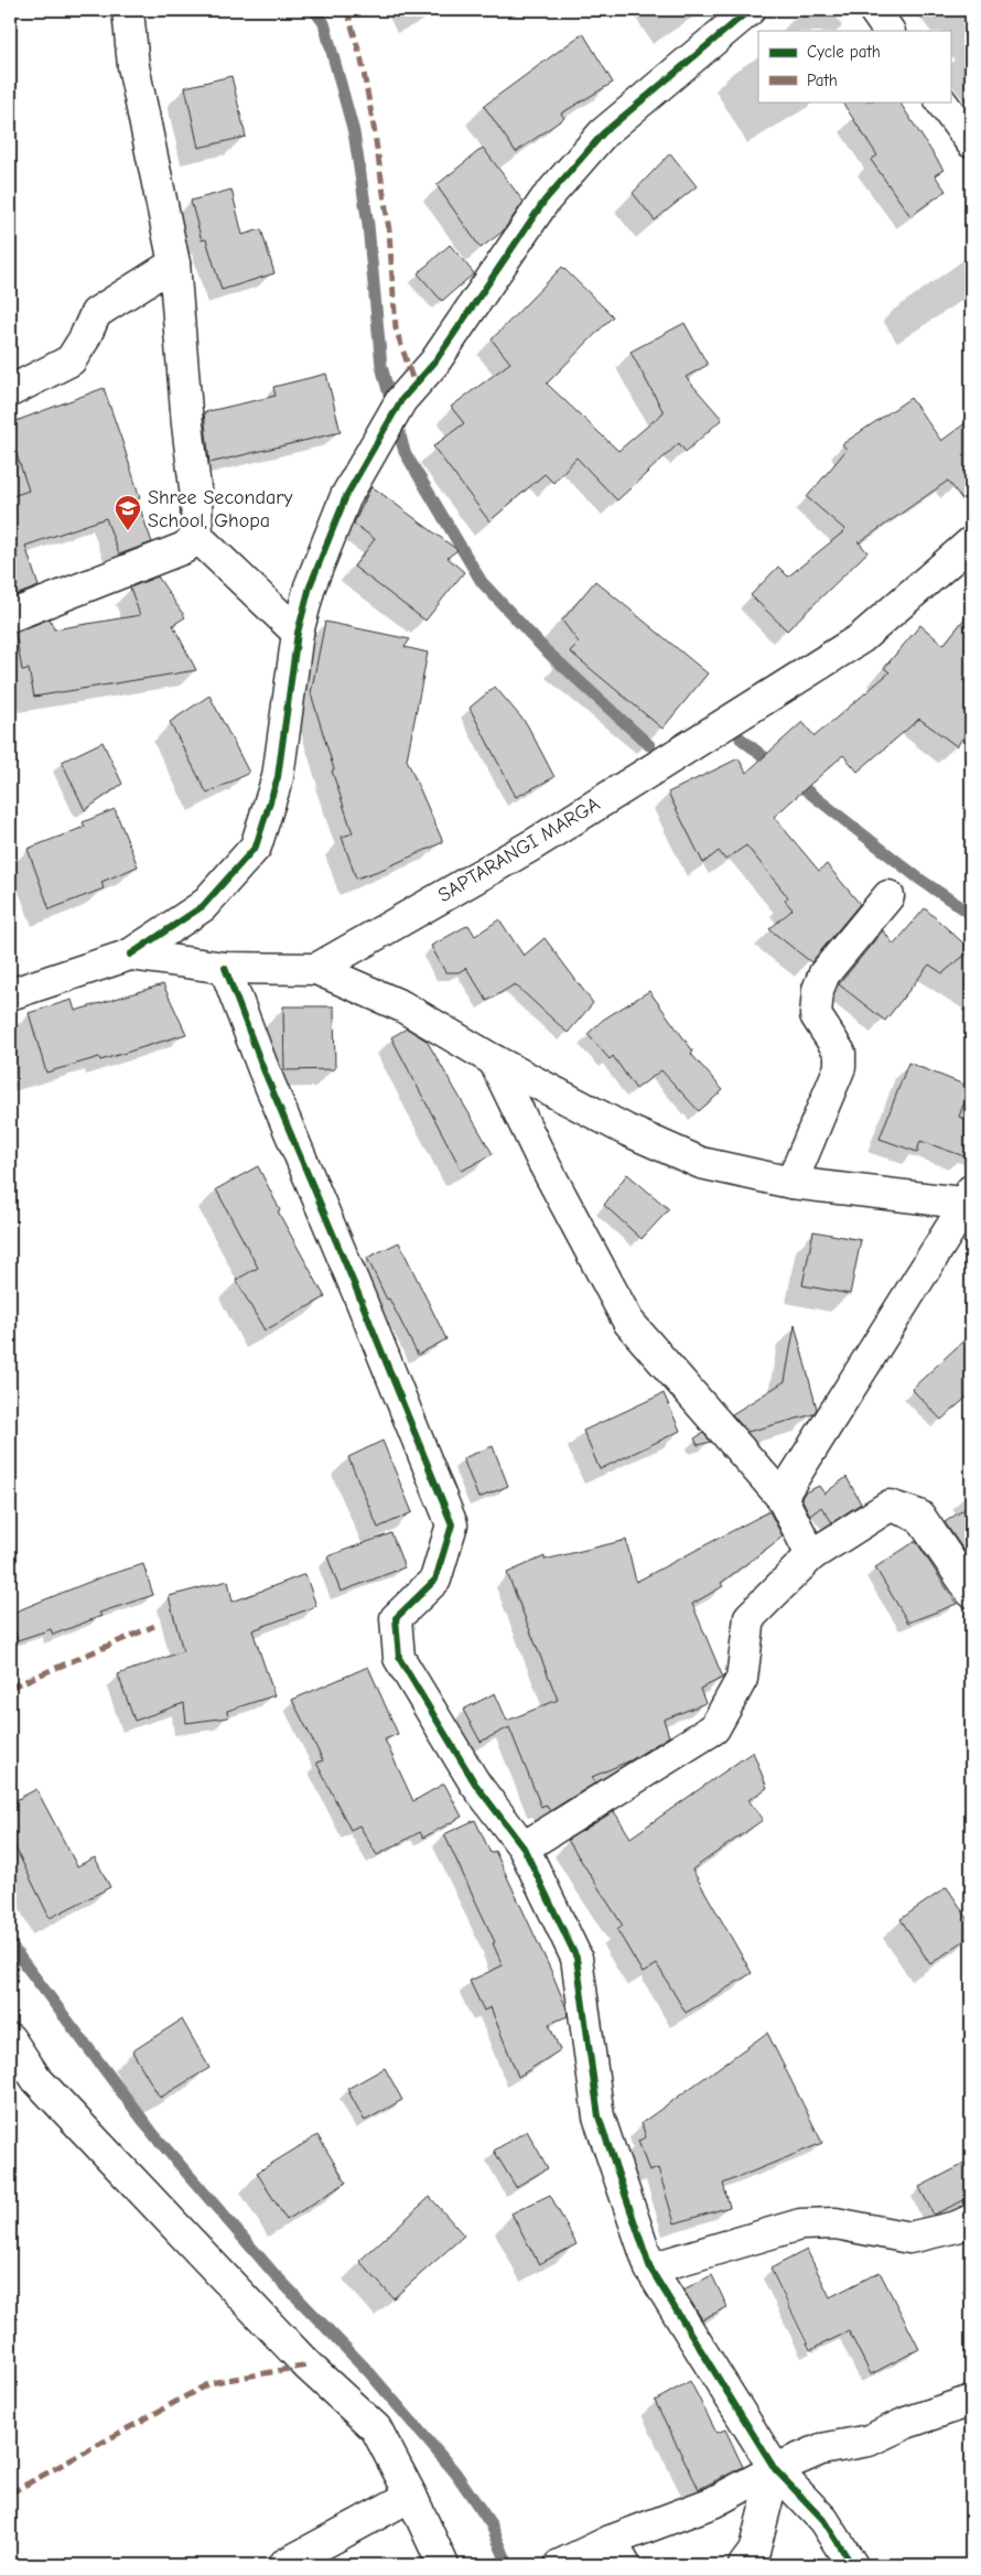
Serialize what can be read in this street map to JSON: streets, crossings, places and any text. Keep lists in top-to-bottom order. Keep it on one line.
{"streets":{"street":["SAPTARANGI MARGA"]},"places":{"school or university":["Shree Secondary School, Ghopa"]},"legend":["Cycle path","Path"]}
